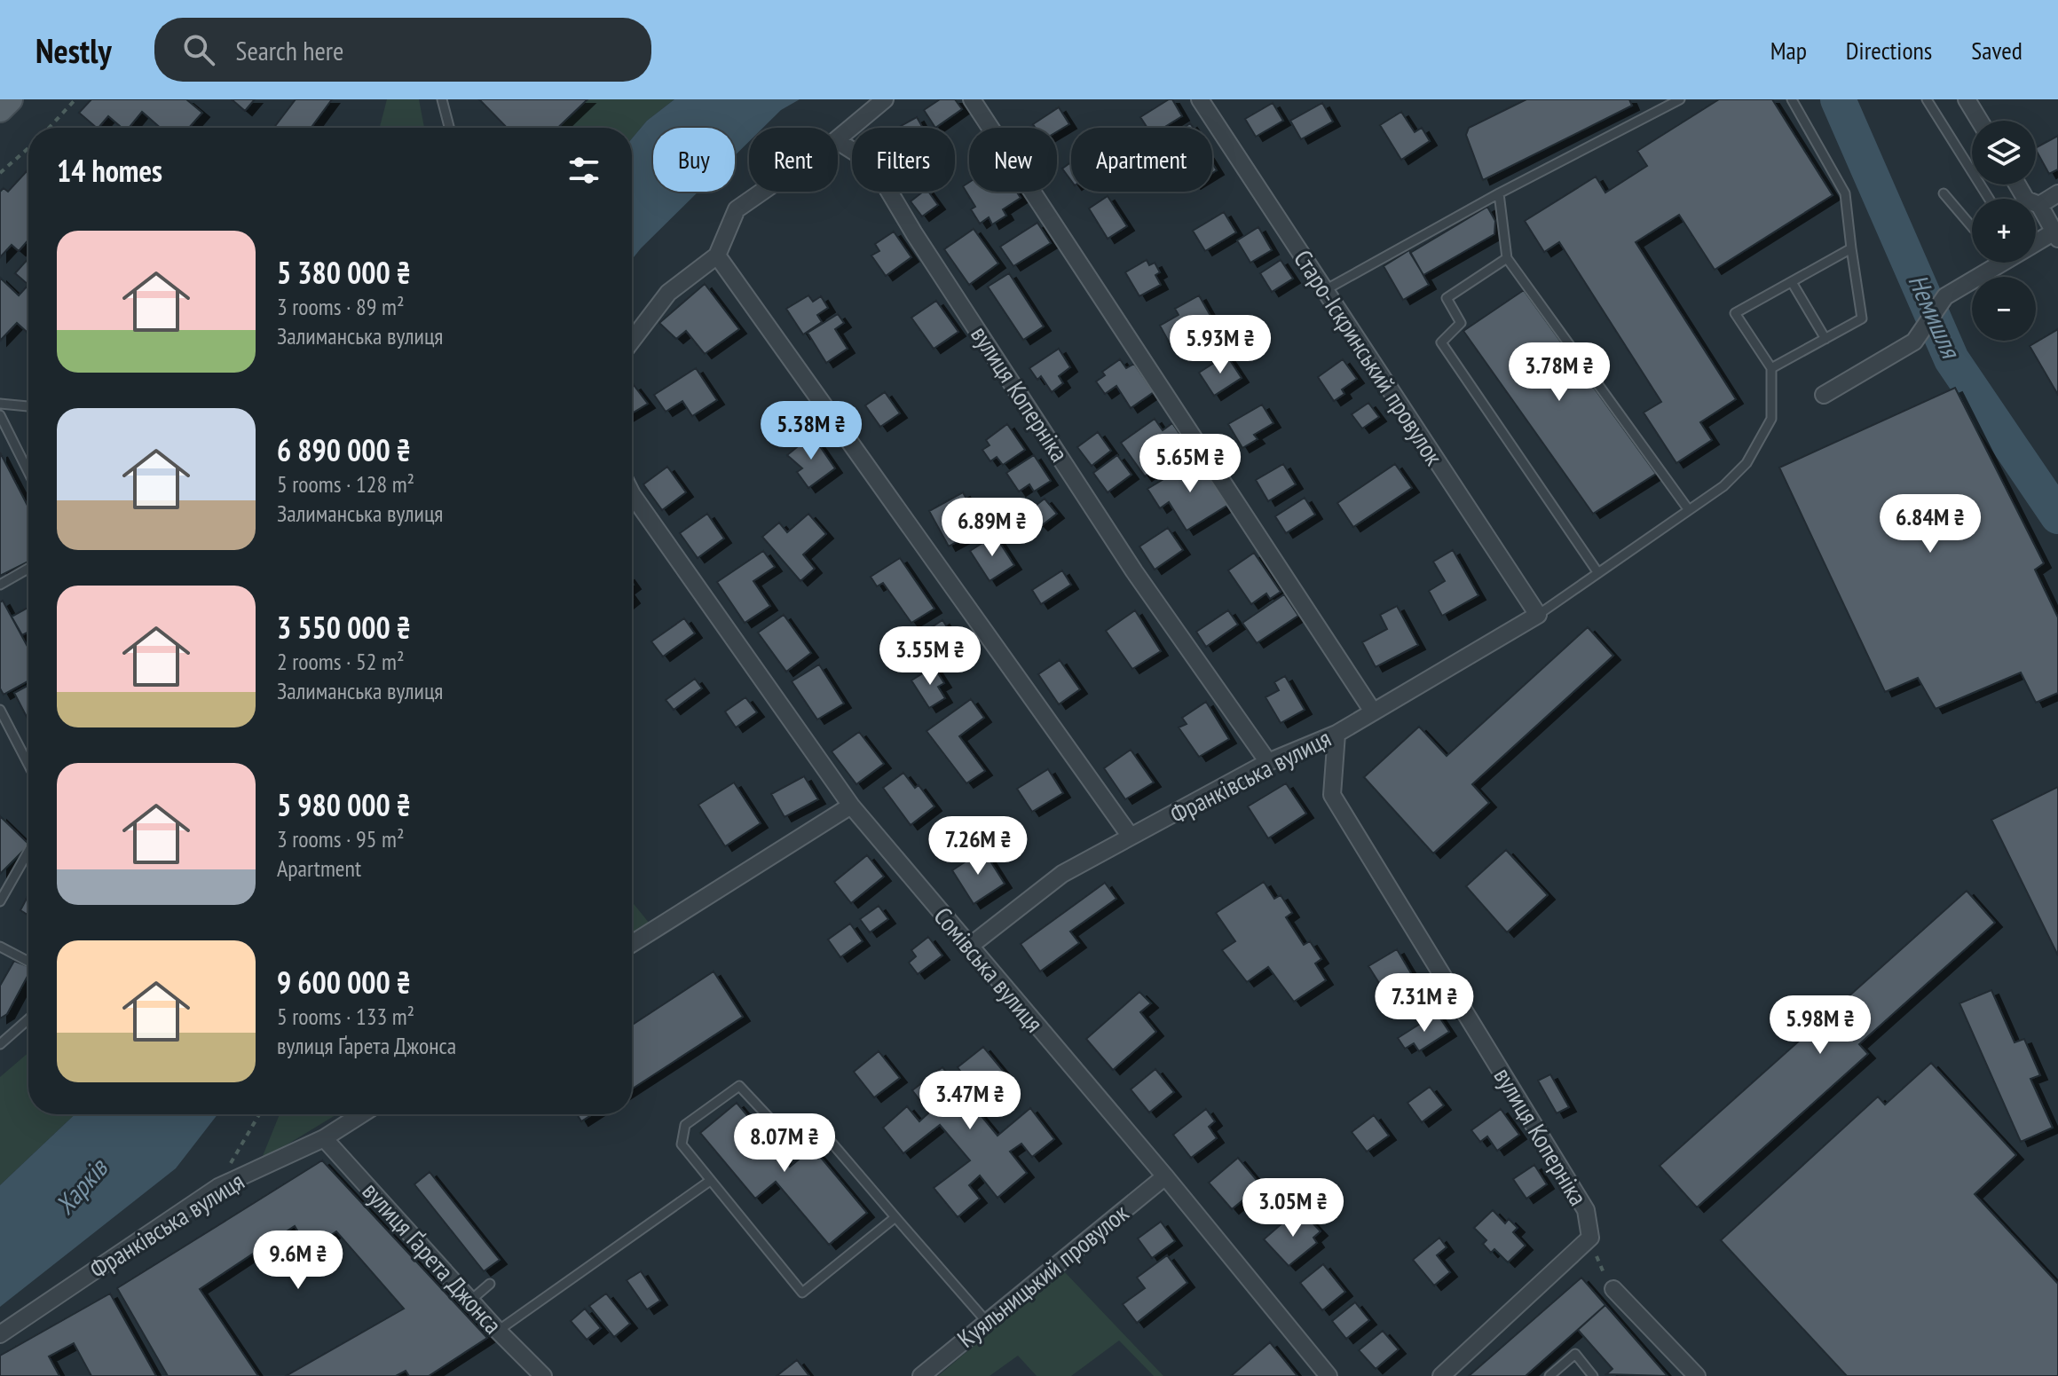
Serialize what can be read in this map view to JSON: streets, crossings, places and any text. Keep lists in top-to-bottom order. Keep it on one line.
{"streets":{"street":["Старо-Іскринський провулок","вулиця Коперніка","Франківська вулиця","Сомівська вулиця","вулиця Ґарета Джонса","Куяльницький провулок"]},"crossings":[["Старо-Іскринський провулок","Франківська вулиця"],["вулиця Коперніка","Франківська вулиця"],["Франківська вулиця","Сомівська вулиця"],["Франківська вулиця","вулиця Ґарета Джонса"],["Сомівська вулиця","Куяльницький провулок"]],"water":["Немишля","Харків"],"page":{"header":"Nestly","search":"Search here","nav":["Map","Directions","Saved"],"map_buttons":["+","−"],"chip":["Buy","Rent","Filters","New","Apartment"],"heading":"14 homes","list":[{"name":"5 380 000 ₴","note":"3 rooms · 89 m² · Залиманська вулиця"},{"name":"6 890 000 ₴","note":"5 rooms · 128 m² · Залиманська вулиця"},{"name":"3 550 000 ₴","note":"2 rooms · 52 m² · Залиманська вулиця"},{"name":"5 980 000 ₴","note":"3 rooms · 95 m² · Apartment"},{"name":"9 600 000 ₴","note":"5 rooms · 133 m² · вулиця Ґарета Джонса"}],"price":["5.93M ₴","3.78M ₴","5.38M ₴","5.65M ₴","6.84M ₴","6.89M ₴","3.55M ₴","7.26M ₴","7.31M ₴","5.98M ₴","3.47M ₴","8.07M ₴","3.05M ₴","9.6M ₴"]}}
